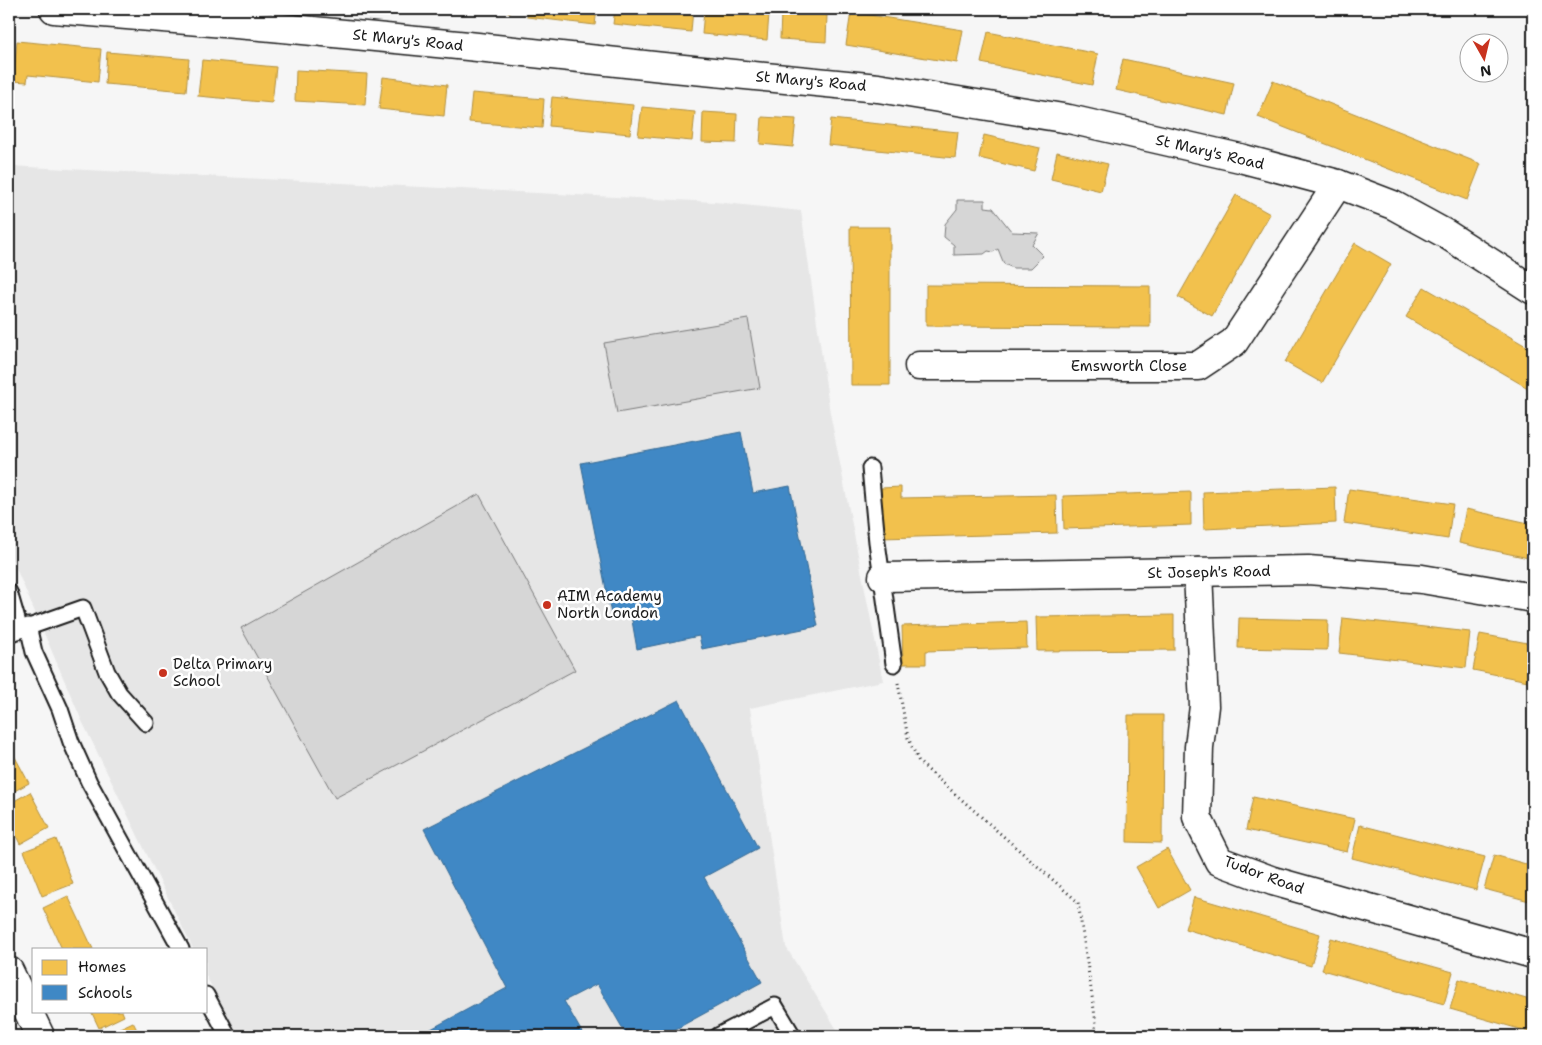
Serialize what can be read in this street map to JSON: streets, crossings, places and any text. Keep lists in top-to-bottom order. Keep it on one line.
{"streets":{"street":["St Mary's Road","Emsworth Close","St Joseph's Road","Tudor Road"]},"crossings":[["St Mary's Road","Emsworth Close"],["St Joseph's Road","Tudor Road"]],"places":["AIM Academy North London","Delta Primary School"],"legend":["Homes","Schools"],"north":"bottom"}
